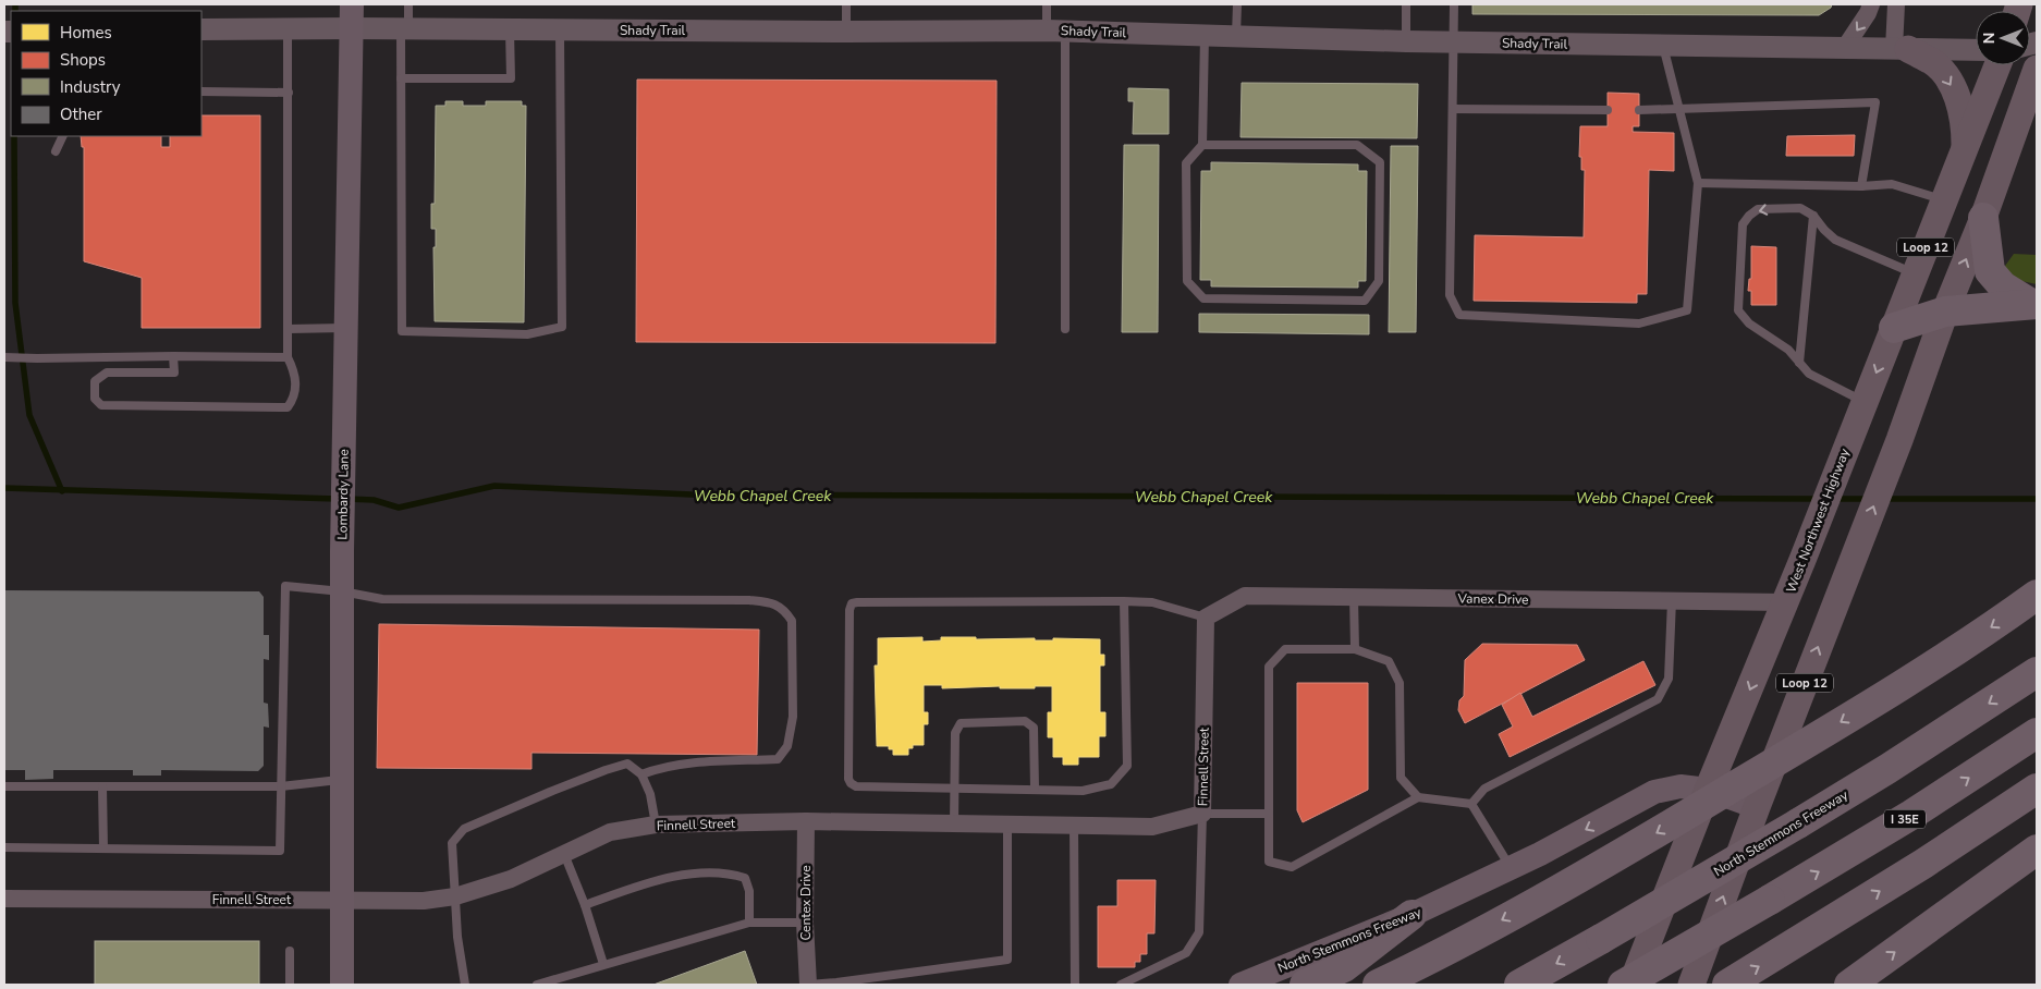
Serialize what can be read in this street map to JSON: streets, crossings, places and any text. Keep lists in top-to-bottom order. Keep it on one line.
{"streets":{"highway":["I 35E","North Stemmons Freeway"],"main road":["Loop 12","Lombardy Lane","West Northwest Highway"],"street":["Shady Trail","Vanex Drive","Finnell Street","Centex Drive"]},"crossings":[["Shady Trail","Lombardy Lane"],["Loop 12","North Stemmons Freeway"],["Lombardy Lane","Finnell Street"],["West Northwest Highway","Vanex Drive"],["West Northwest Highway","North Stemmons Freeway"],["Vanex Drive","Finnell Street"],["Finnell Street","Centex Drive"]],"one_way":["North Stemmons Freeway"],"water":["Webb Chapel Creek"],"legend":["Homes","Shops","Industry","Other"],"north":"left"}
